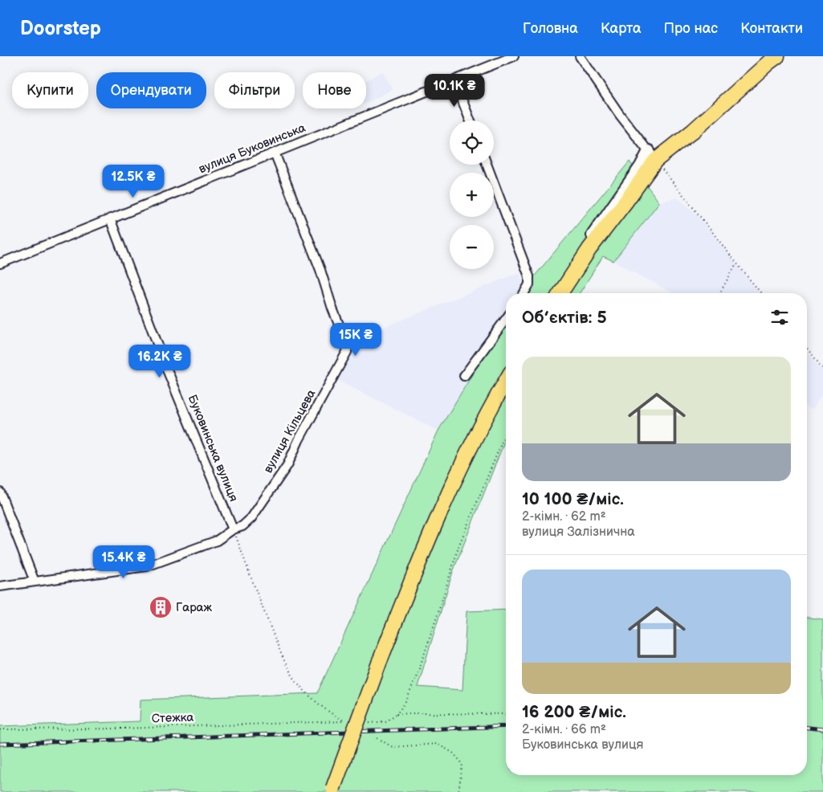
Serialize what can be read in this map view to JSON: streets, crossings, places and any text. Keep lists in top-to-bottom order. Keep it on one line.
{"streets":{"street":["вулиця Буковинська","вулиця Кільцева","Буковинська вулиця"],"path":["Стежка"]},"crossings":[["вулиця Буковинська","вулиця Кільцева"],["вулиця Буковинська","Буковинська вулиця"],["вулиця Кільцева","Буковинська вулиця"]],"places":{"building":["Гараж"]},"page":{"header":"Doorstep","nav":["Головна","Карта","Про нас","Контакти"],"chip":["Купити","Орендувати","Фільтри","Нове"],"price":["10.1K ₴","12.5K ₴","15K ₴","16.2K ₴","15.4K ₴"],"map_buttons":["+","−"],"heading":"Об’єктів: 5","list":[{"name":"10 100 ₴/міс.","note":"2-кімн. · 62 m² · вулиця Залізнична"},{"name":"16 200 ₴/міс.","note":"2-кімн. · 66 m² · Буковинська вулиця"}]}}
